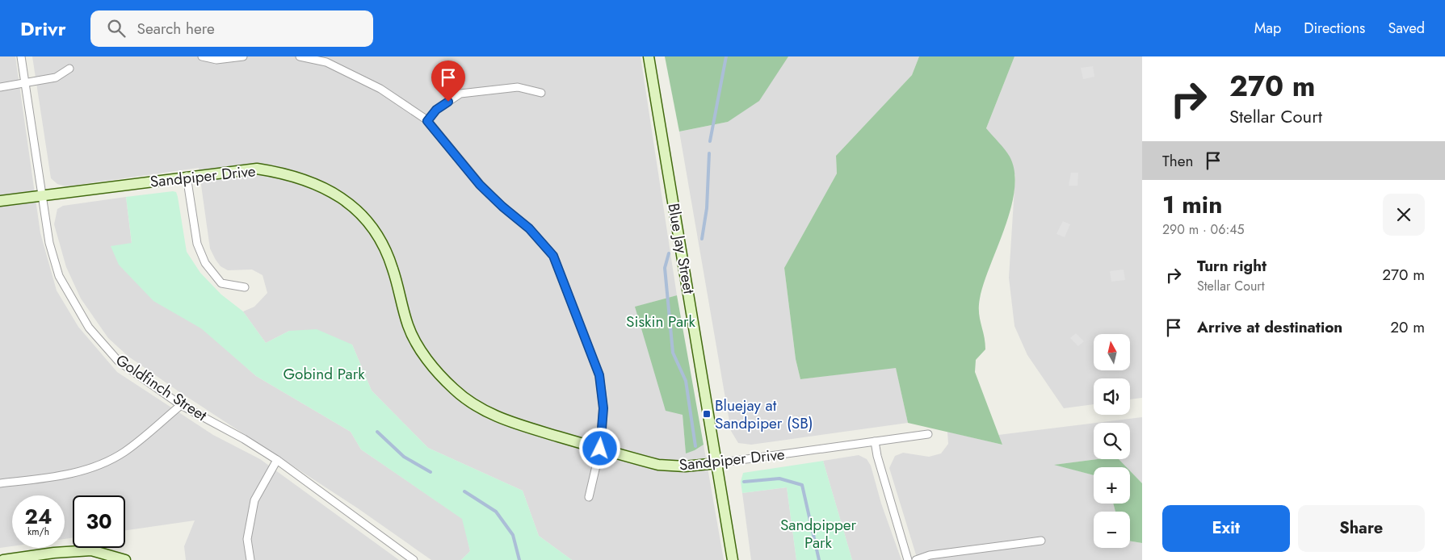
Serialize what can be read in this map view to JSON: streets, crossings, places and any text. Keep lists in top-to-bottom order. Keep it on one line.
{"streets":{"street":["Sandpiper Drive","Blue Jay Street","Goldfinch Street"]},"crossings":[["Sandpiper Drive","Blue Jay Street"],["Sandpiper Drive","Goldfinch Street"]],"parks":["Siskin Park","Gobind Park","Sandpipper Park"],"places":{"transit":["Bluejay at Sandpiper (SB)"]},"north":"top","page":{"header":"Drivr","search":"Search here","nav":["Map","Directions","Saved"],"turn":["270 m","Stellar Court"],"then":"Then","heading":["1 min","290 m · 06:45"],"list":[{"name":"Turn right","note":"Stellar Court","value":"270 m"},{"name":"Arrive at destination","value":"20 m"}],"map_buttons":["+","−"],"speed":"24 km/h","limit":"30","buttons":["Exit","Share"]}}
